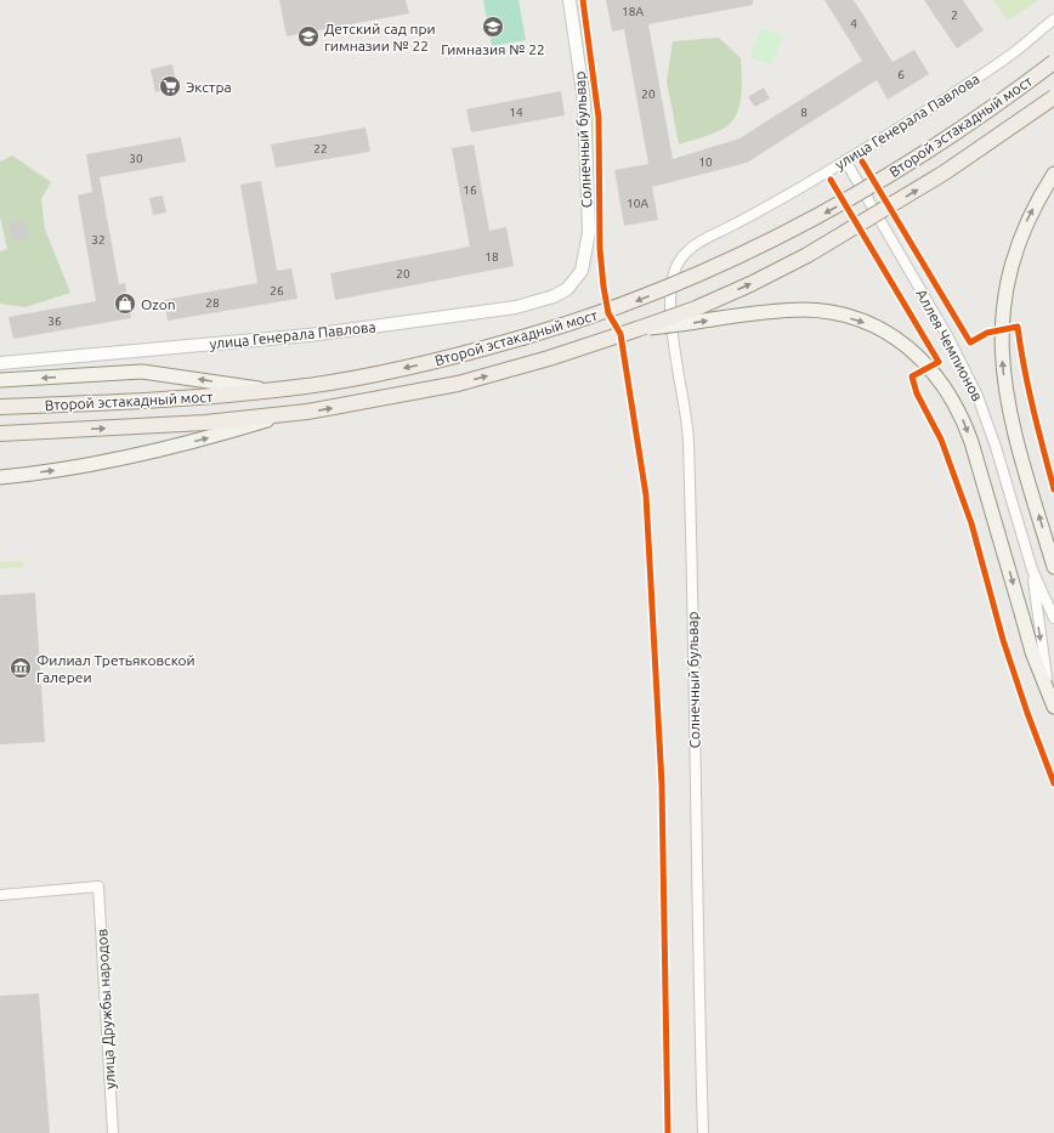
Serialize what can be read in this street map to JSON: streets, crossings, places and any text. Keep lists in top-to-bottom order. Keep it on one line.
{"streets":{"main road":["Второй эстакадный мост","Аллея Чемпионов"],"street":["улица Генерала Павлова","Солнечный бульвар","улица Дружбы народов"]},"crossings":[["улица Генерала Павлова","Солнечный бульвар"],["улица Генерала Павлова","Аллея Чемпионов"]],"places":{"school or university":["Гимназия № 22","Детский сад при гимназии № 22"],"supermarket":["Экстра"],"shop":["Ozon"],"museum":["Филиал Третьяковской Галереи"]},"house_numbers":["18А","2","4","6","20","14","8","22","30","10","16","10А","32","18","20","26","28","36"]}
